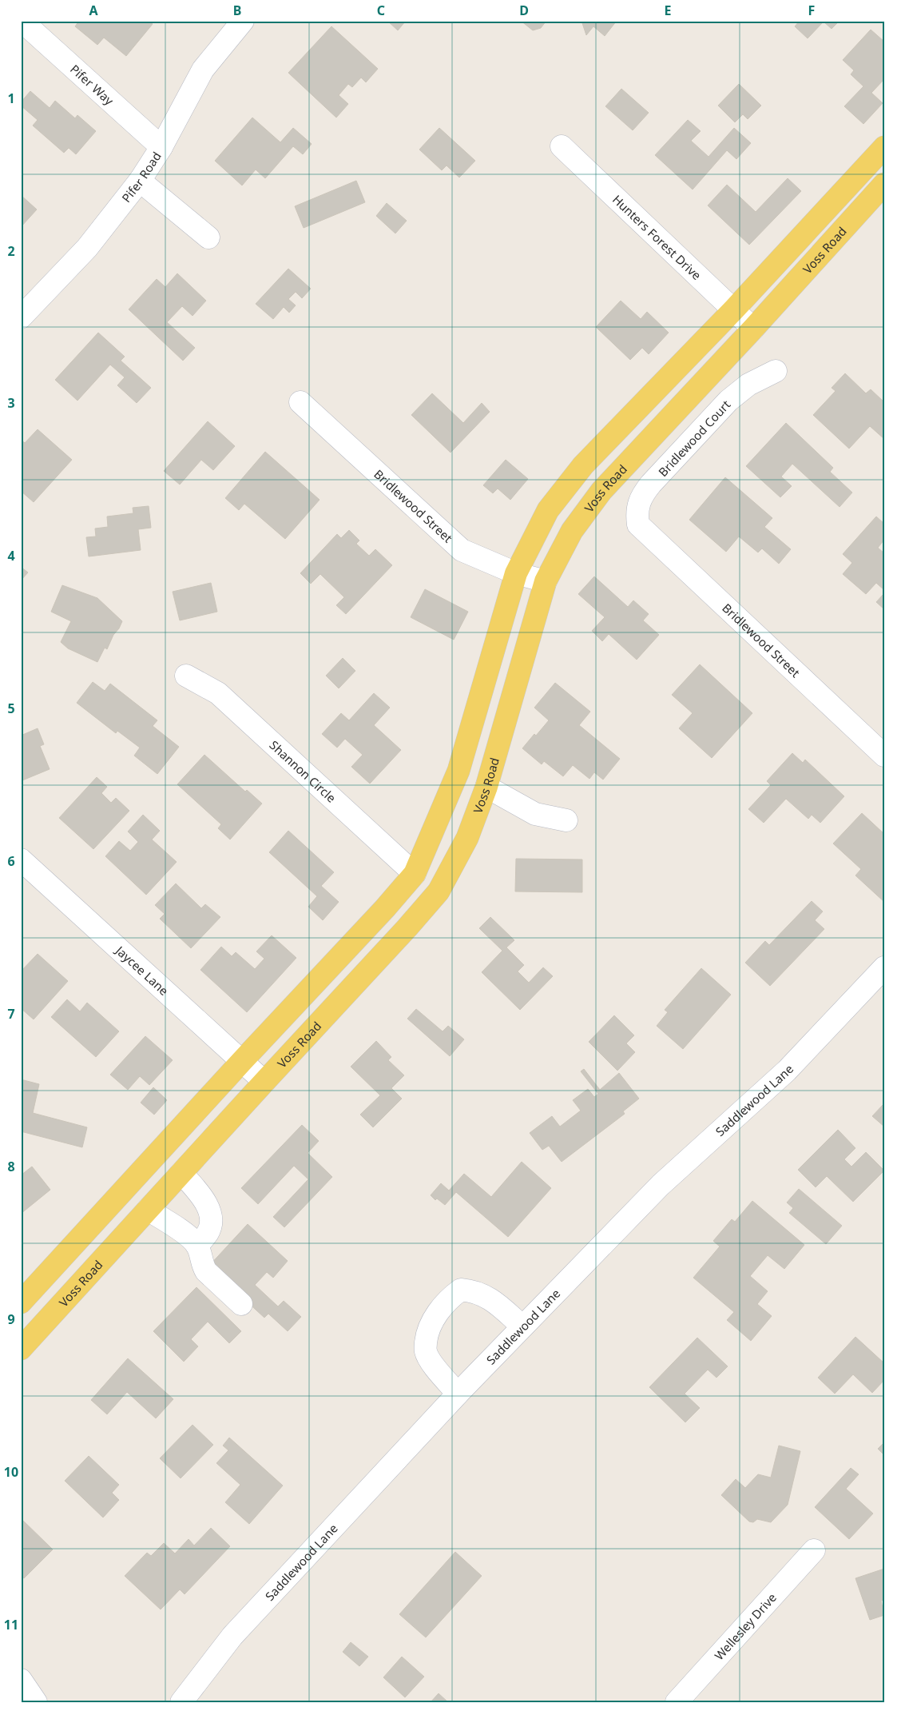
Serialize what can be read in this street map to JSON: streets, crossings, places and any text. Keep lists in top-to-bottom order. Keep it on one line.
{"streets":{"main road":["Voss Road"],"street":["Pifer Way","Pifer Road","Hunters Forest Drive","Bridlewood Court","Bridlewood Street","Shannon Circle","Jaycee Lane","Saddlewood Lane","Wellesley Drive"]},"crossings":[["Pifer Way","Pifer Road"],["Hunters Forest Drive","Voss Road"],["Voss Road","Bridlewood Street"],["Voss Road","Jaycee Lane"],["Bridlewood Court","Bridlewood Street"]],"grid":{"columns":["A","B","C","D","E","F"],"rows":["1","2","3","4","5","6","7","8","9","10","11"]}}
